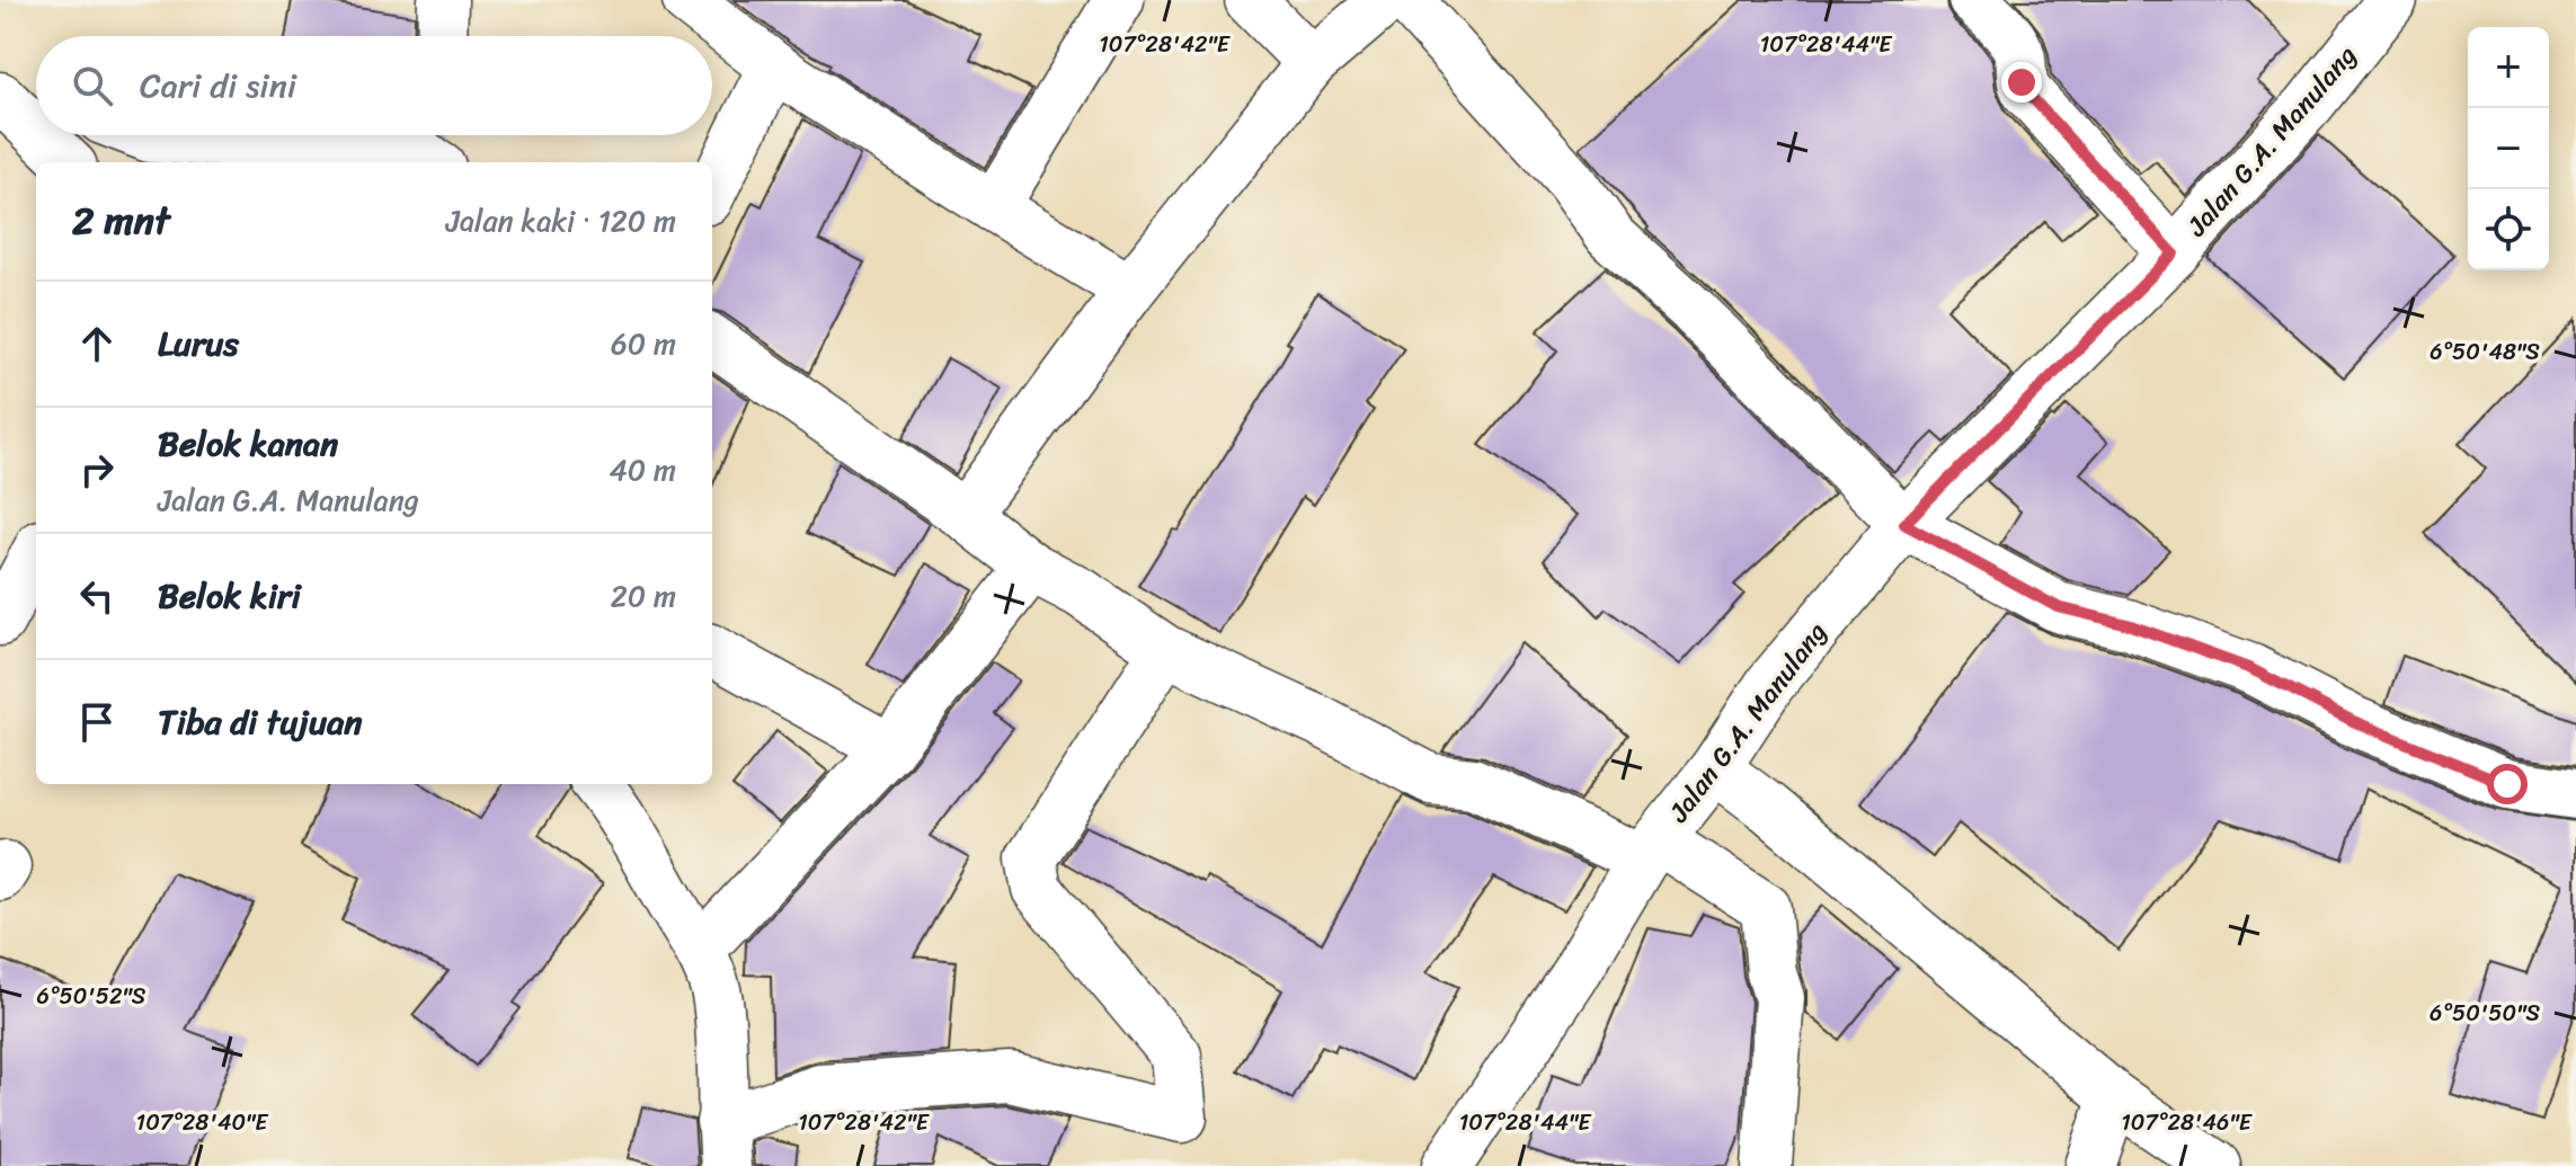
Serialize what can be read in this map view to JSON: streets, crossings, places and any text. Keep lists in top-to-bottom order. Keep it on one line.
{"streets":{"street":["Jalan G.A. Manulang"]},"page":{"map_buttons":["+","−"],"search":"Cari di sini","heading":["2 mnt","Jalan kaki · 120 m"],"list":[["Lurus","60 m"],["Belok kanan","Jalan G.A. Manulang","40 m"],["Belok kiri","20 m"],"Tiba di tujuan"]},"coordinates":["107°28'44\"E","107°28'42\"E","6°50'48\"S","6°50'52\"S","6°50'50\"S","107°28'40\"E","107°28'46\"E"]}
